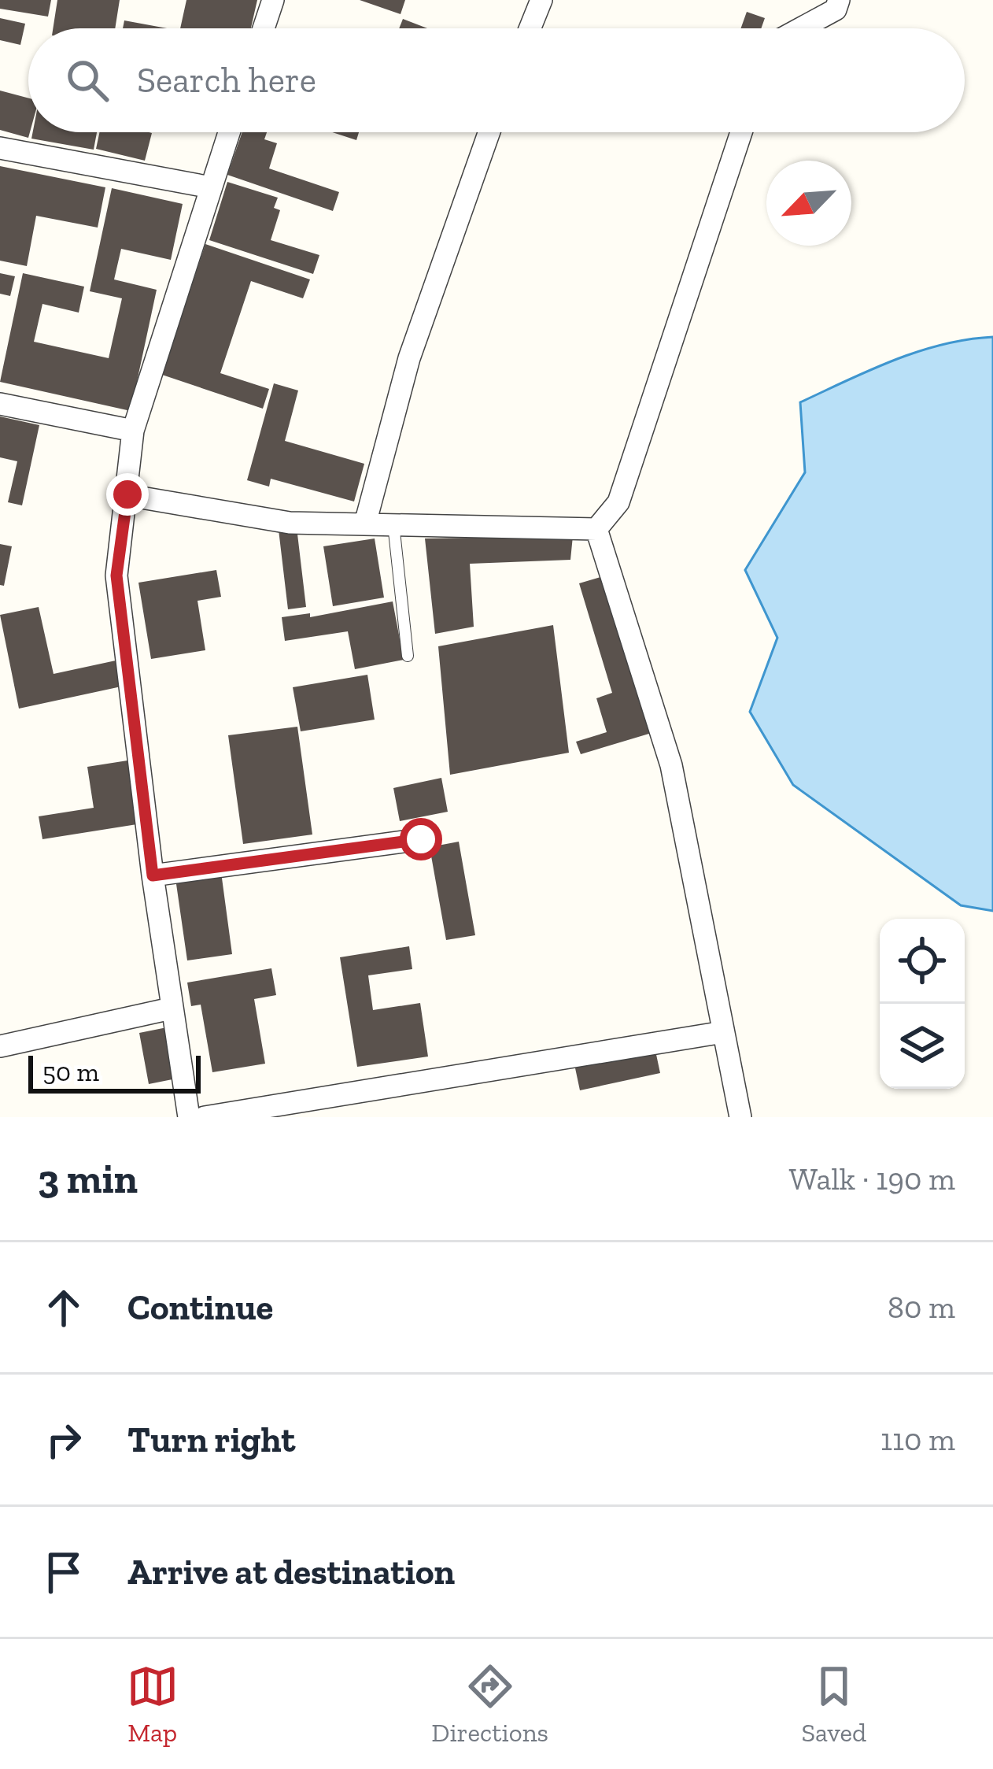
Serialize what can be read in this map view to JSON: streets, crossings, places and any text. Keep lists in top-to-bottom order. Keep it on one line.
{"scale_bar":"50 m","north":"bottom left","page":{"search":"Search here","scale":"50 m","heading":["3 min","Walk · 190 m"],"list":[["Continue","80 m"],["Turn right","110 m"],"Arrive at destination"],"nav":["Map","Directions","Saved"]}}
